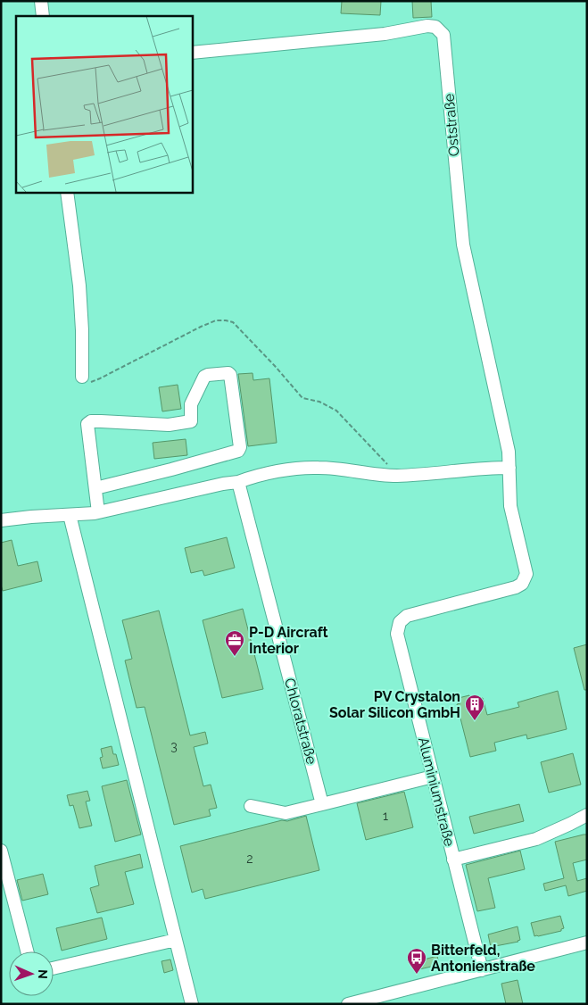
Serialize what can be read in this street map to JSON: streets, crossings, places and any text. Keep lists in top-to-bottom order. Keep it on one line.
{"streets":{"street":["Oststraße","Chloratstraße","Aluminiumstraße"]},"crossings":[["Oststraße","Aluminiumstraße"]],"places":{"office":["P-D Aircraft Interior"],"building":["PV Crystalon Solar Silicon GmbH"],"bus stop":["Bitterfeld, Antonienstraße"]},"house_numbers":["3","1","2"],"north":"right"}
